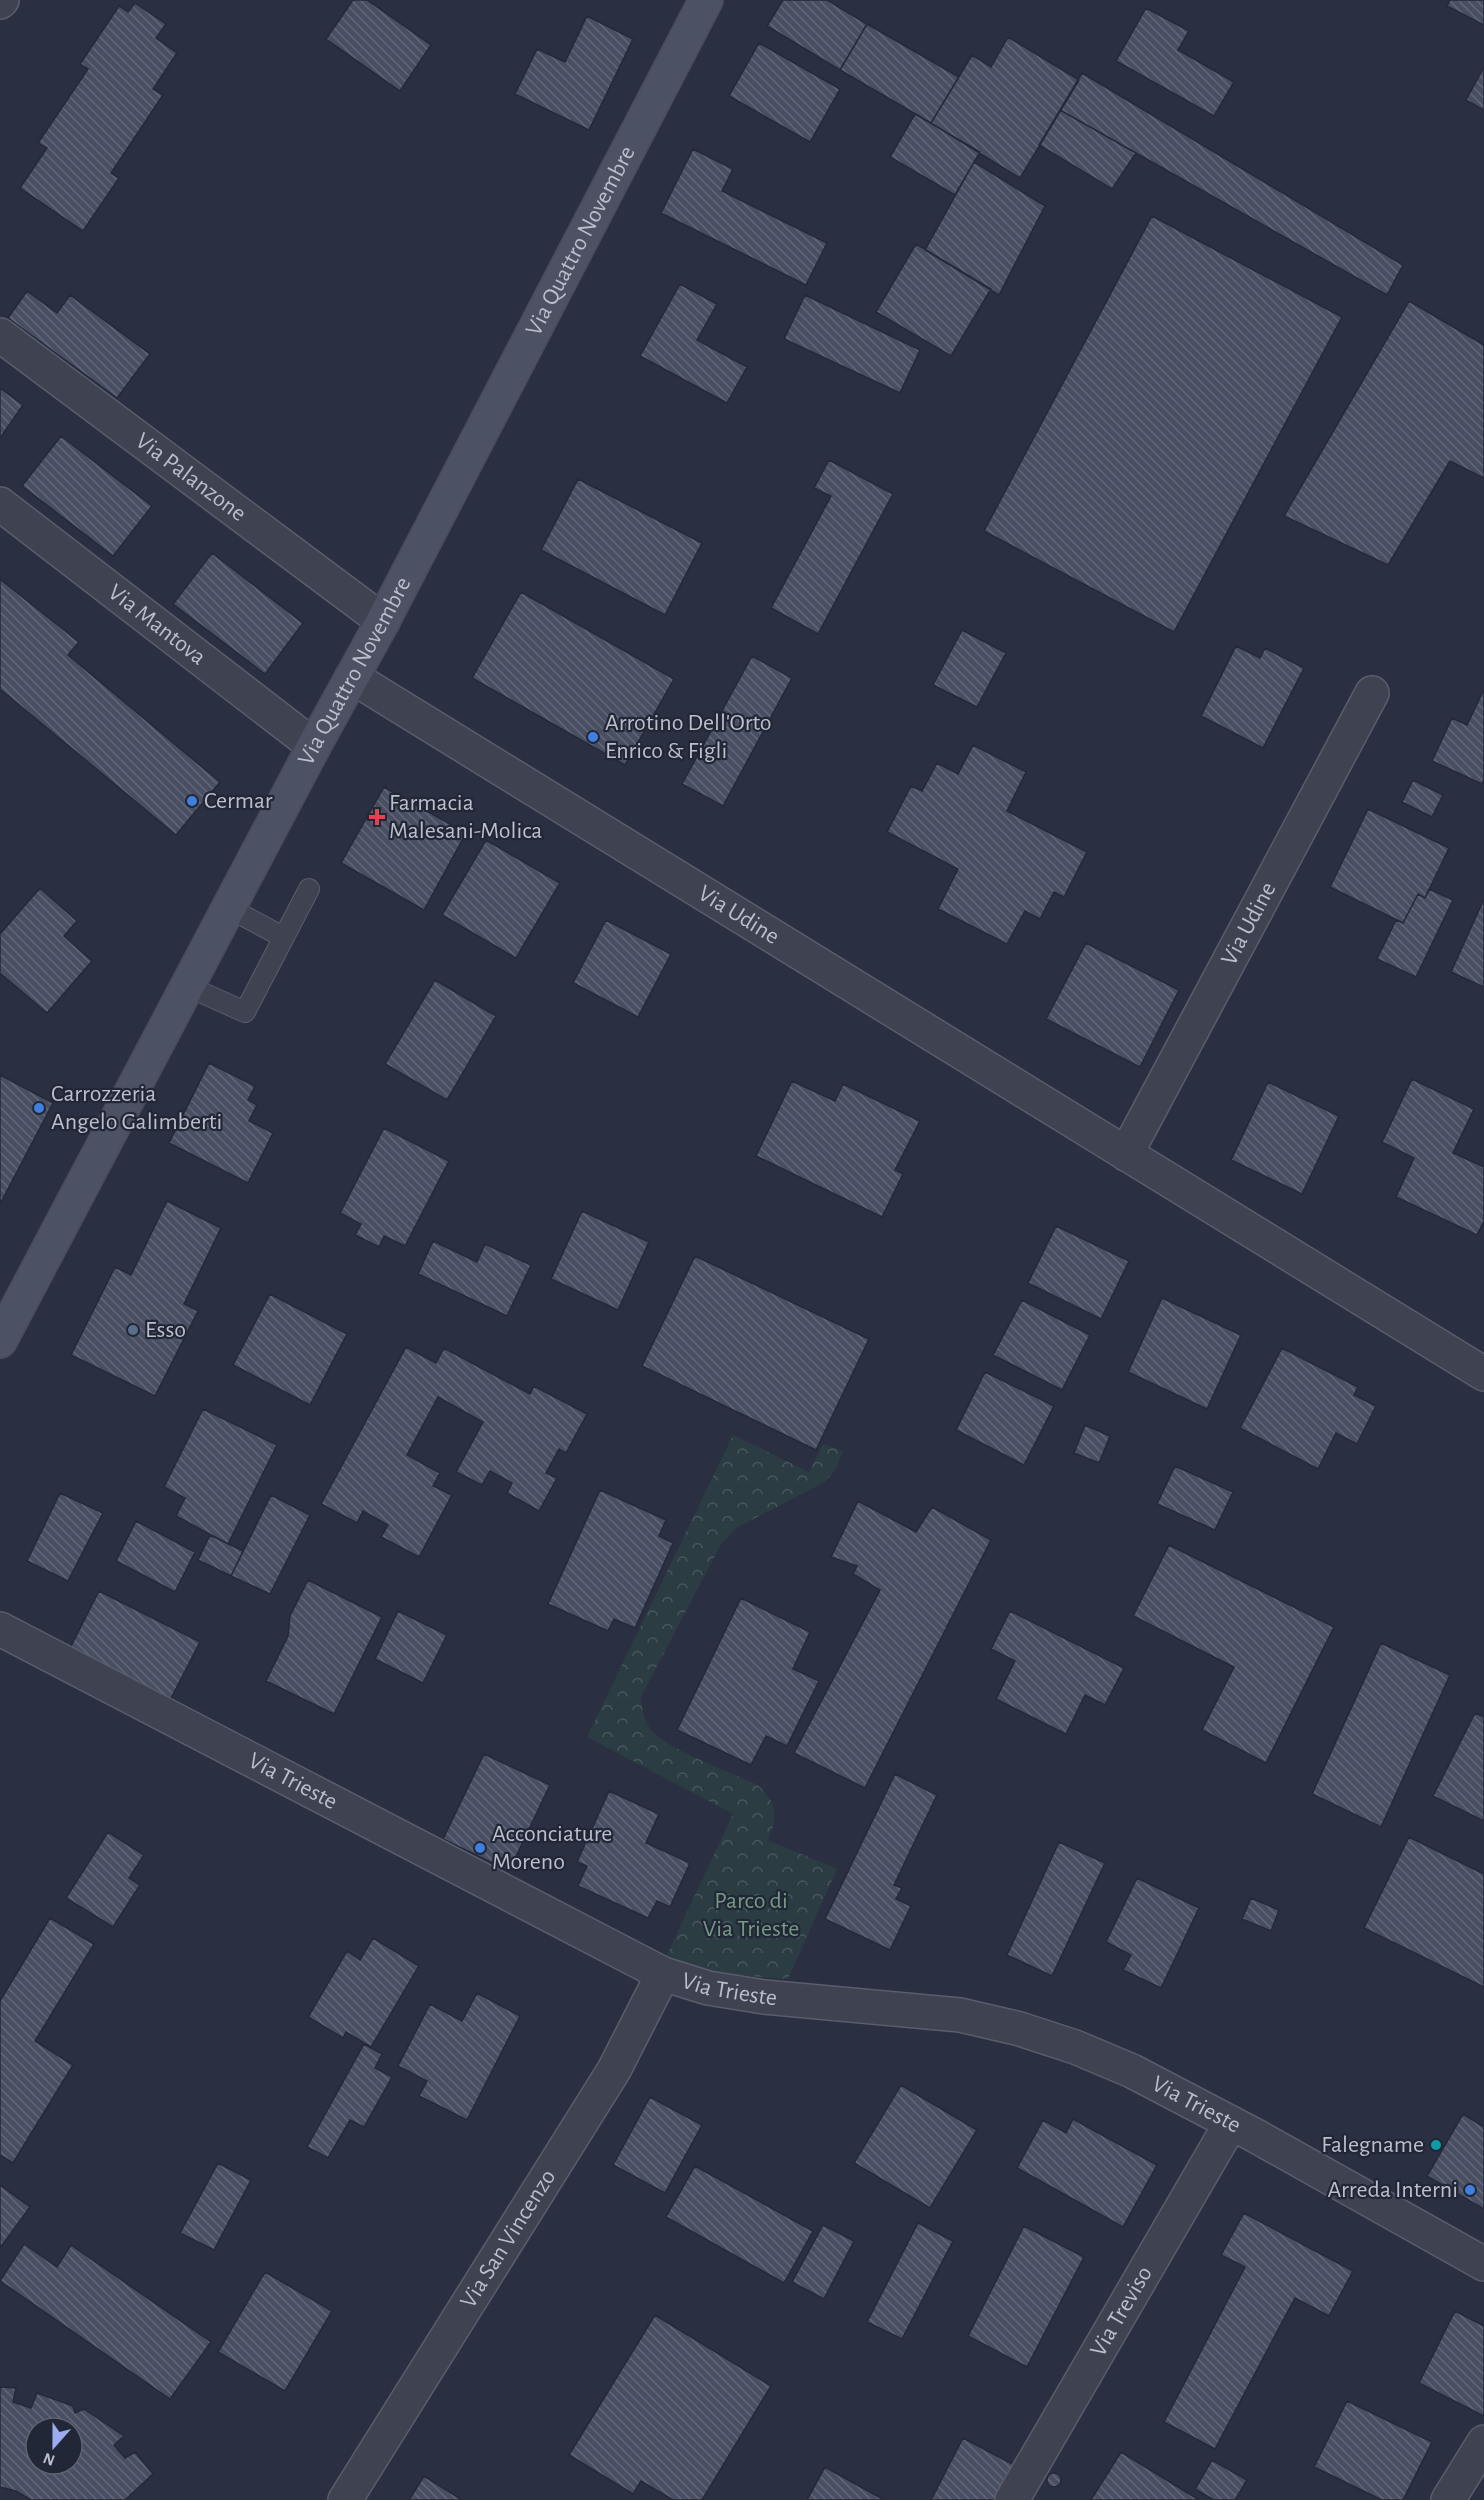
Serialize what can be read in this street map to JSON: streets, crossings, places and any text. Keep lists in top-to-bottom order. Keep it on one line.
{"streets":{"main road":["Via Quattro Novembre"],"street":["Via Palanzone","Via Mantova","Via Udine","Via Trieste","Via San Vincenzo","Via Treviso"]},"crossings":[["Via Quattro Novembre","Via Palanzone"],["Via Quattro Novembre","Via Mantova"],["Via Quattro Novembre","Via Udine"],["Via Trieste","Via San Vincenzo"],["Via Trieste","Via Treviso"]],"parks":["Parco di Via Trieste"],"places":{"other":["Arrotino Dell'Orto Enrico & Figli","Cermar","Carrozzeria Angelo Galimberti","Esso","Acconciature Moreno","Falegname","Arreda Interni"],"health":["Farmacia Malesani-Molica"]},"north":"bottom"}
